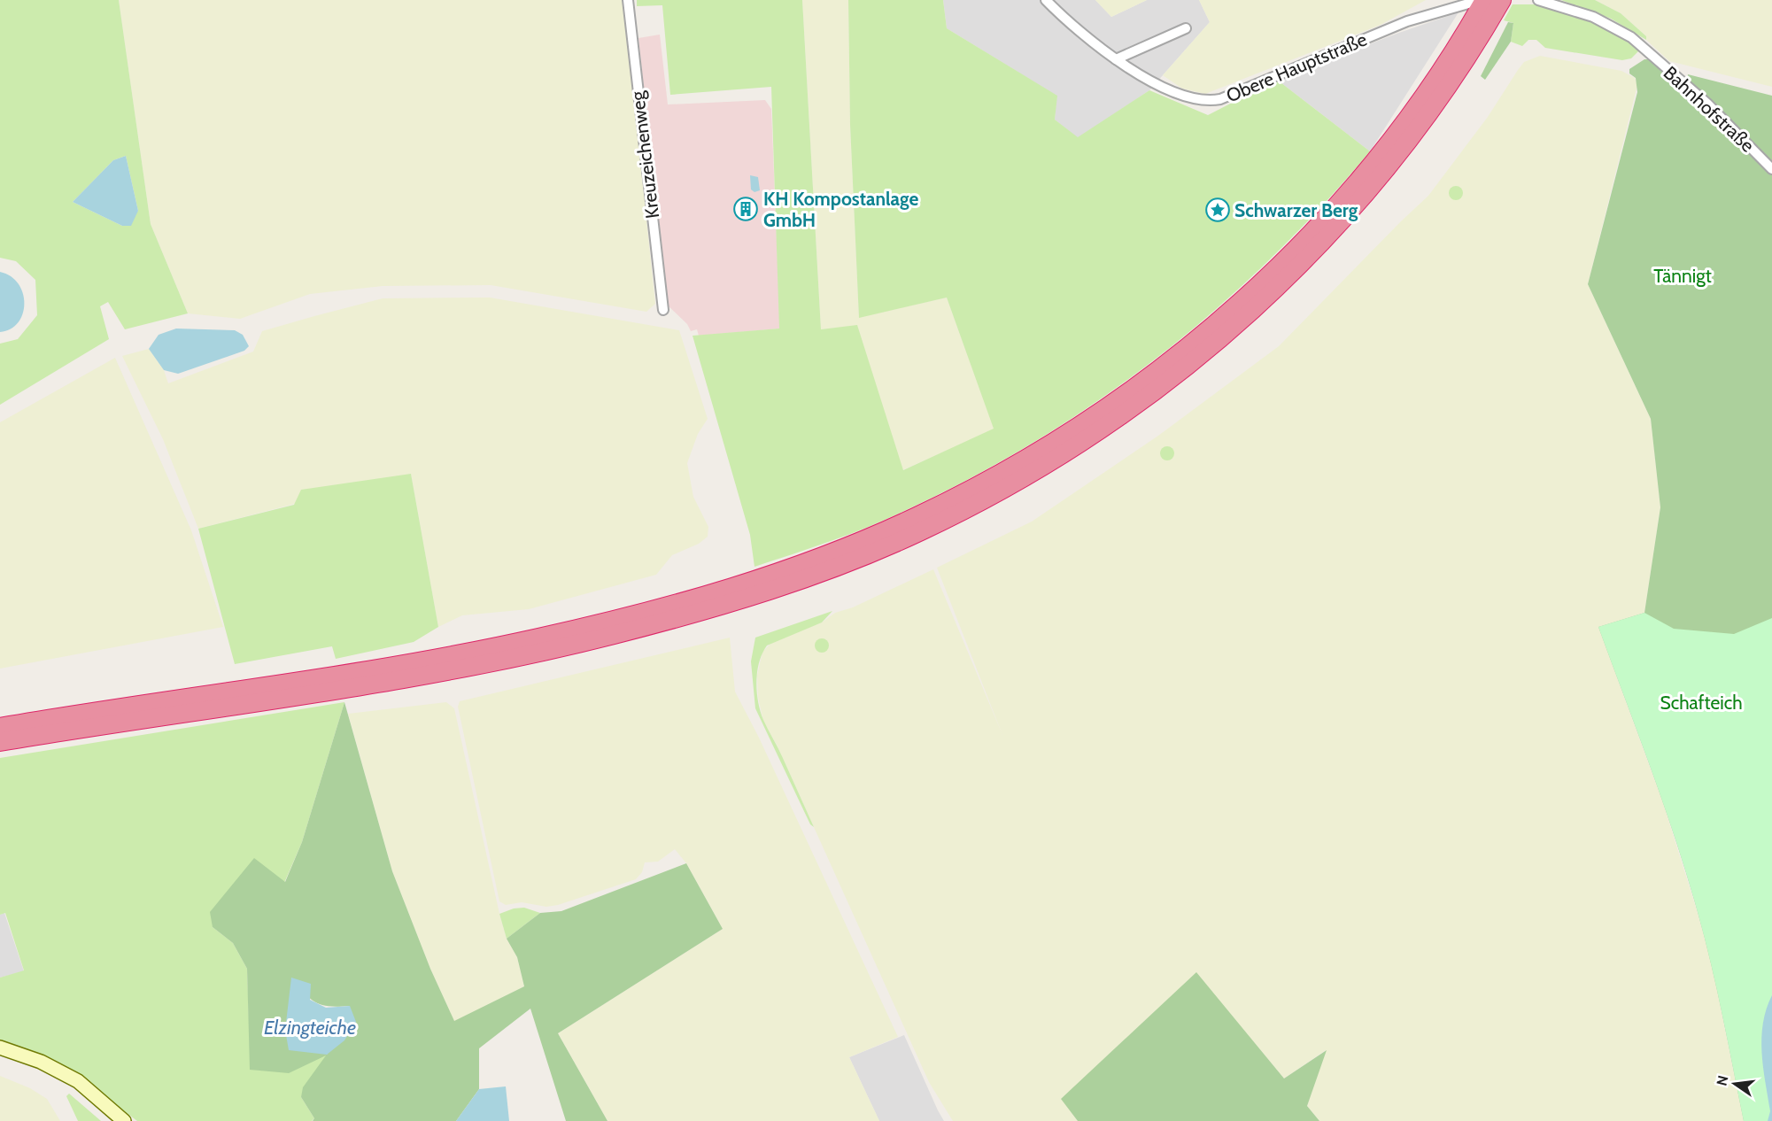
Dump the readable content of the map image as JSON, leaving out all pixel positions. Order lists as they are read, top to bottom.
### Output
{
  "streets": {
    "street": ["Obere Hauptstraße", "Bahnhofstraße", "Kreuzeichenweg"]
  },
  "water": ["Elzingteiche"],
  "parks": ["Tännigt", "Schafteich"],
  "places": {
    "building": ["KH Kompostanlage GmbH"],
    "place": ["Schwarzer Berg"]
  },
  "north": "left"
}
